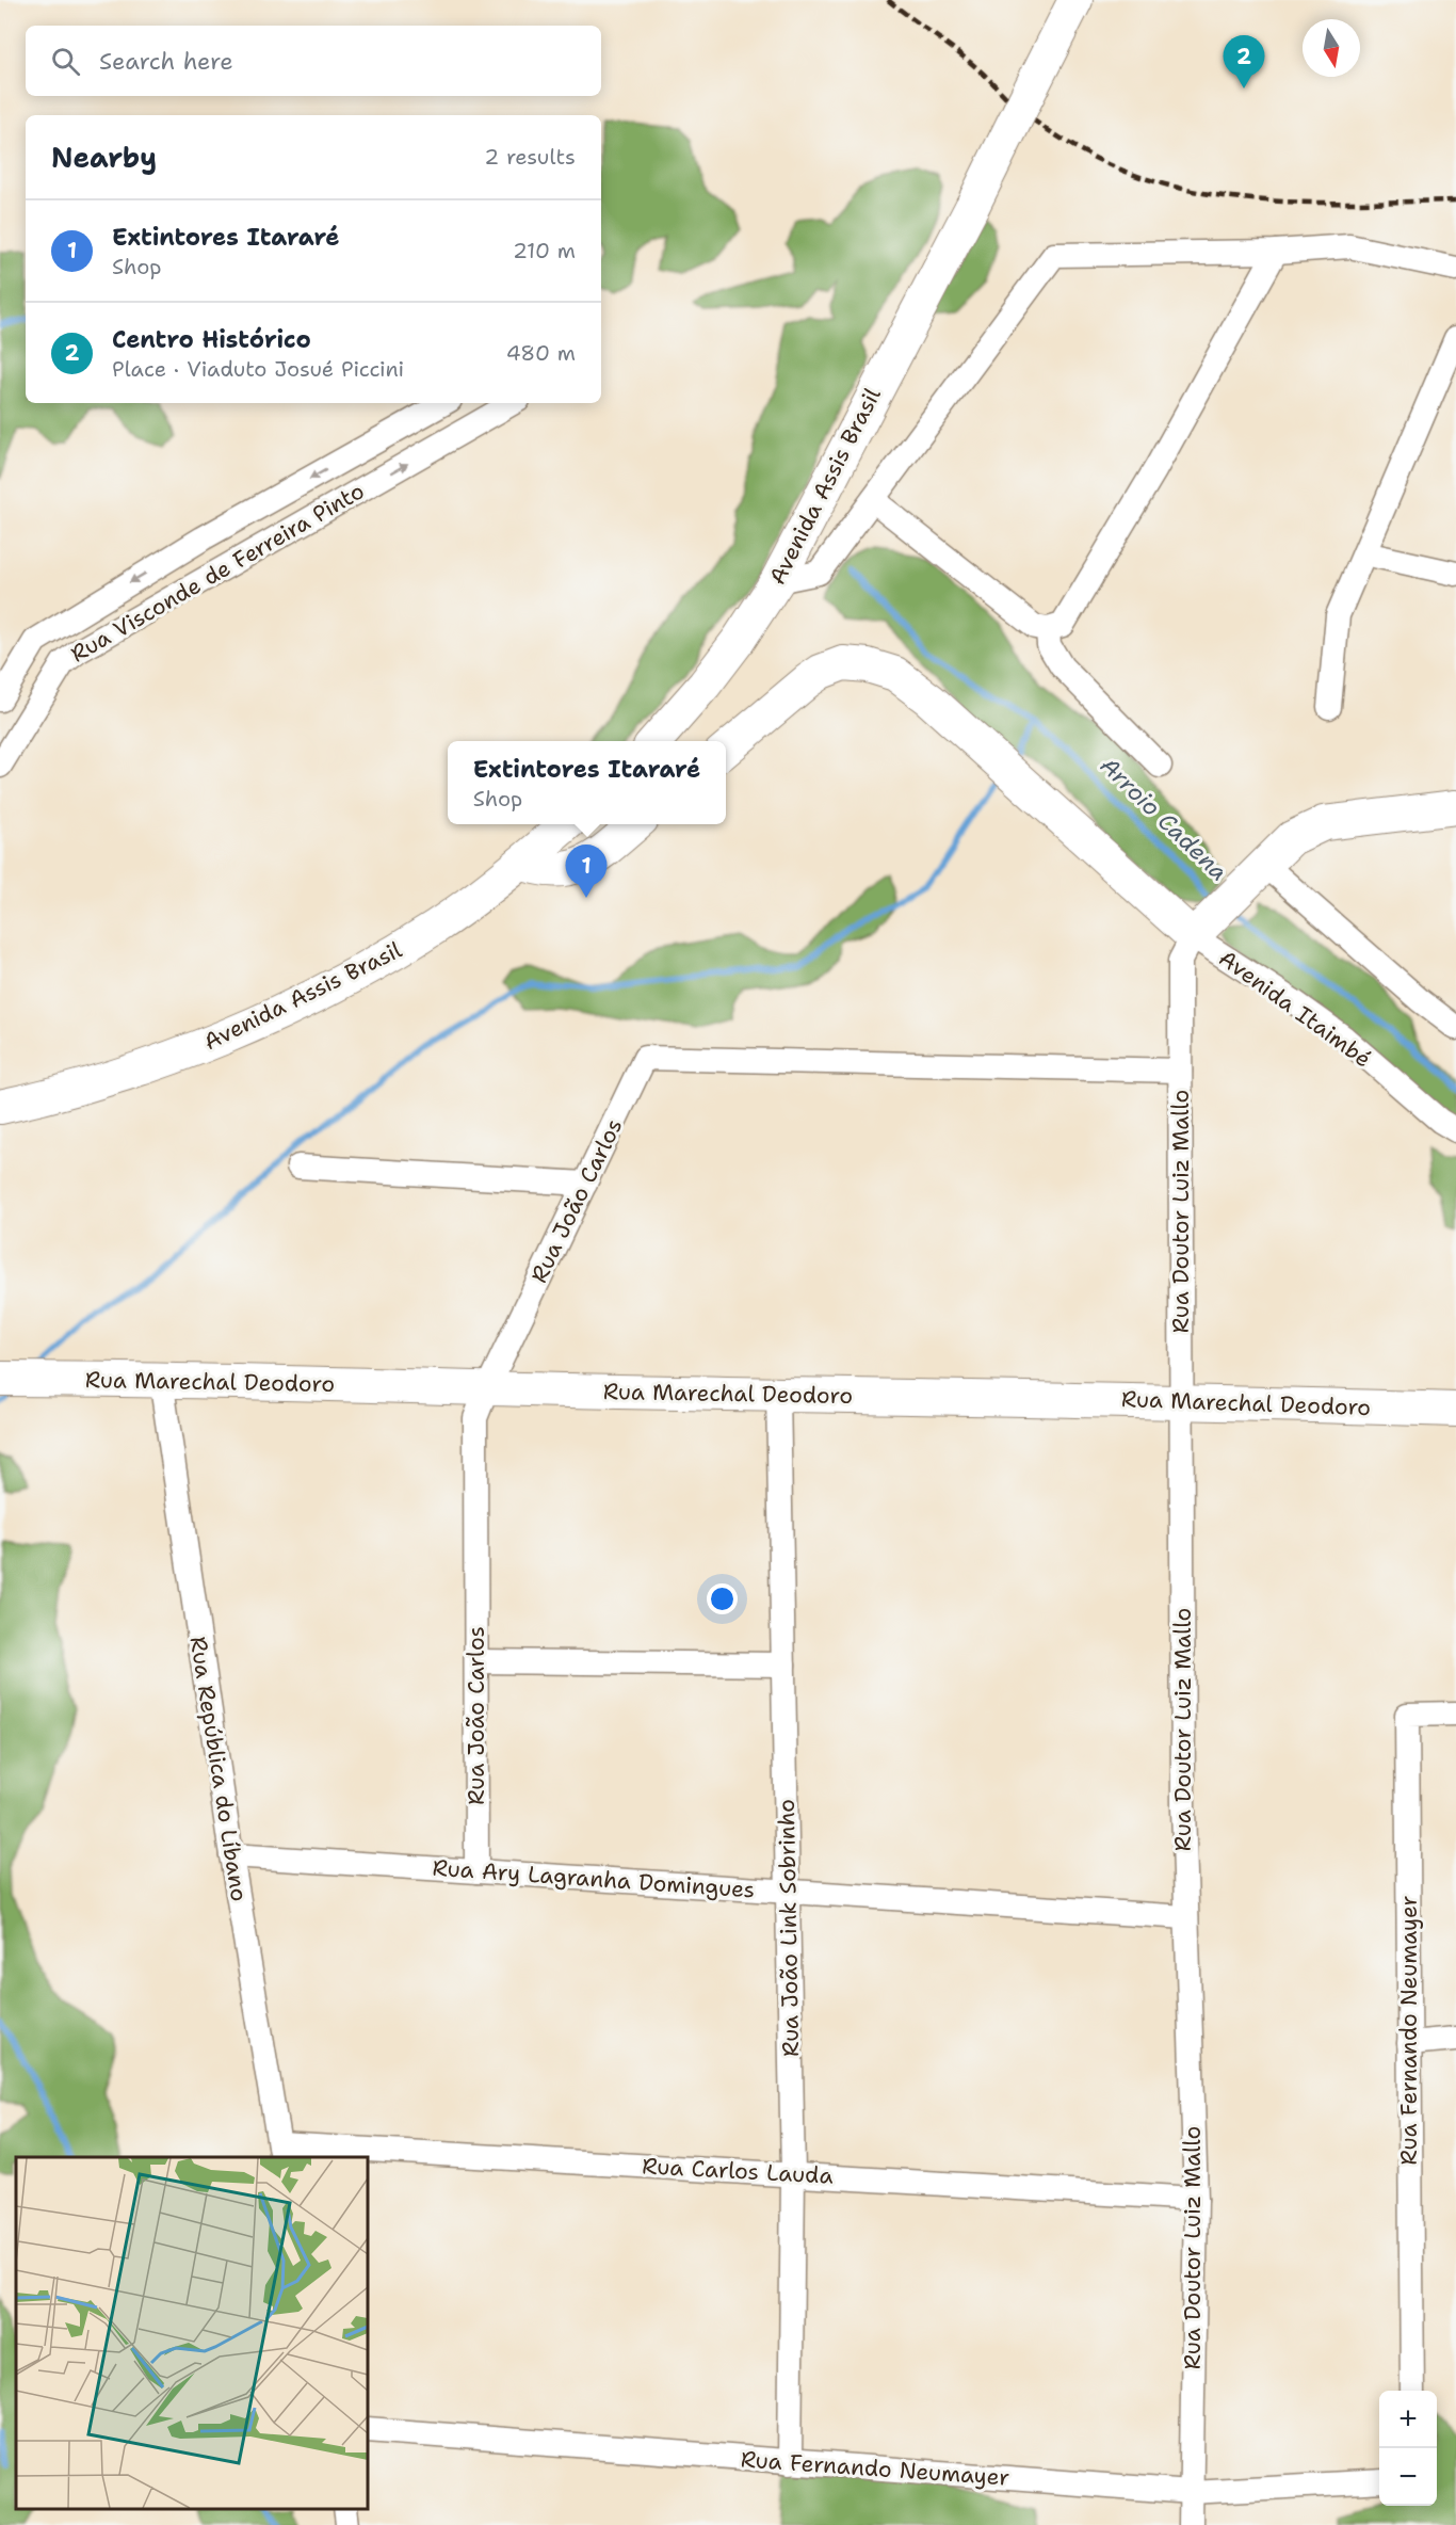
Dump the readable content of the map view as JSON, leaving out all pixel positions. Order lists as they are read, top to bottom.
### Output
{
  "streets": {
    "street": [
      "Avenida Assis Brasil",
      "Rua Visconde de Ferreira Pinto",
      "Avenida Itaimbé",
      "Rua João Carlos",
      "Rua Doutor Luiz Mallo",
      "Rua Marechal Deodoro",
      "Rua República do Líbano",
      "Rua Ary Lagranha Domingues",
      "Rua João Link Sobrinho",
      "Rua Fernando Neumayer",
      "Rua Carlos Lauda"
    ]
  },
  "crossings": [
    ["Avenida Itaimbé", "Rua Doutor Luiz Mallo"],
    ["Rua João Carlos", "Rua Doutor Luiz Mallo"],
    ["Rua João Carlos", "Rua Marechal Deodoro"],
    ["Rua João Carlos", "Rua Ary Lagranha Domingues"],
    ["Rua Doutor Luiz Mallo", "Rua Marechal Deodoro"],
    ["Rua Doutor Luiz Mallo", "Rua Ary Lagranha Domingues"],
    ["Rua Doutor Luiz Mallo", "Rua Fernando Neumayer"],
    ["Rua Doutor Luiz Mallo", "Rua Carlos Lauda"],
    ["Rua Marechal Deodoro", "Rua República do Líbano"],
    ["Rua Marechal Deodoro", "Rua João Link Sobrinho"],
    ["Rua República do Líbano", "Rua Ary Lagranha Domingues"],
    ["Rua República do Líbano", "Rua Carlos Lauda"],
    ["Rua Ary Lagranha Domingues", "Rua João Link Sobrinho"],
    ["Rua João Link Sobrinho", "Rua Fernando Neumayer"],
    ["Rua João Link Sobrinho", "Rua Carlos Lauda"]
  ],
  "water": ["Arroio Cadena"],
  "north": "bottom",
  "page": {
    "search": "Search here",
    "pins": ["2", "1"],
    "heading": ["Nearby", "2 results"],
    "list": [
      {
        "mark": "1",
        "name": "Extintores Itararé",
        "note": "Shop",
        "value": "210 m"
      },
      {
        "mark": "2",
        "name": "Centro Histórico",
        "note": "Place · Viaduto Josué Piccini",
        "value": "480 m"
      }
    ],
    "popup": ["Extintores Itararé", "Shop"],
    "map_buttons": ["+", "−"]
  }
}
